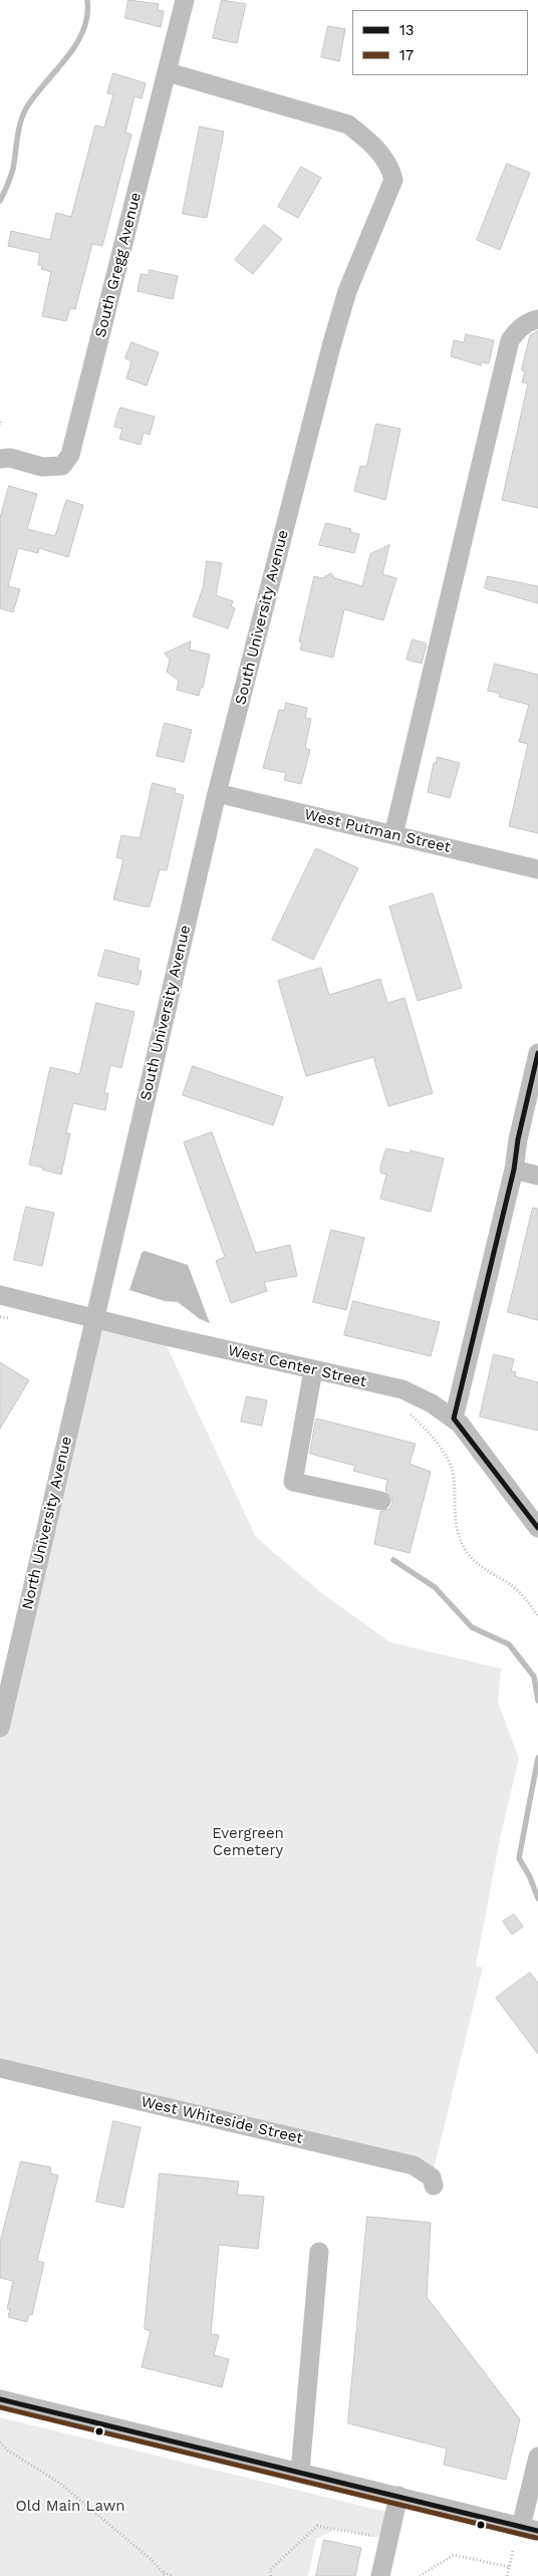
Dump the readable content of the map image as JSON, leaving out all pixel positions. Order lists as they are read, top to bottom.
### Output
{
  "streets": {
    "street": [
      "South Gregg Avenue",
      "South University Avenue",
      "West Putman Street",
      "West Center Street",
      "North University Avenue",
      "West Whiteside Street"
    ]
  },
  "crossings": [
    ["South Gregg Avenue", "South University Avenue"],
    ["South University Avenue", "West Putman Street"],
    ["South University Avenue", "West Center Street"],
    ["South University Avenue", "North University Avenue"],
    ["West Center Street", "North University Avenue"]
  ],
  "parks": ["Evergreen Cemetery", "Old Main Lawn"],
  "lines": ["transit line 13", "transit line 17"],
  "legend": ["13", "17"]
}
